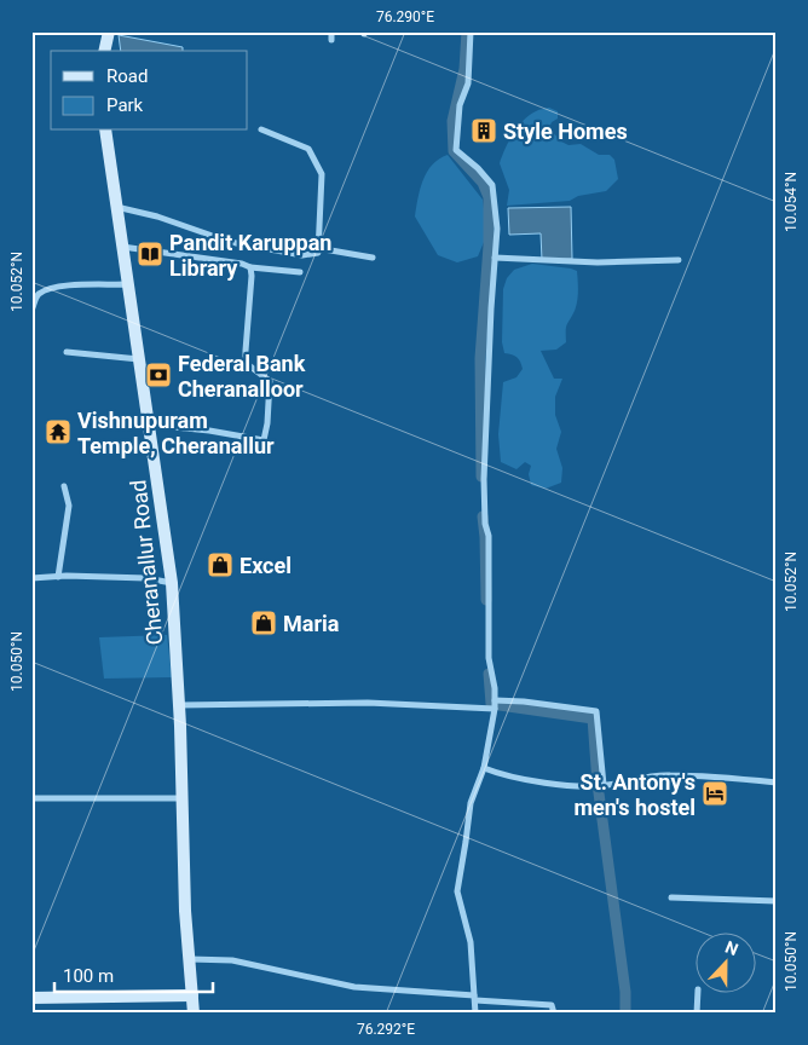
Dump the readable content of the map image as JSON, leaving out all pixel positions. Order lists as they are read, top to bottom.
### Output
{
  "streets": {
    "main road": ["Cheranallur Road"]
  },
  "places": {
    "building": ["Style Homes"],
    "library": ["Pandit Karuppan Library"],
    "bank": ["Federal Bank Cheranalloor"],
    "temple": ["Vishnupuram Temple, Cheranallur"],
    "shop": ["Excel", "Maria"],
    "hotel": ["St. Antony's men's hostel"]
  },
  "legend": ["Road", "Park"],
  "scale_bar": "100 m",
  "north": "top",
  "coordinates": [
    "76.290°E",
    "10.054°N",
    "10.052°N",
    "10.050°N",
    "76.292°E"
  ]
}
